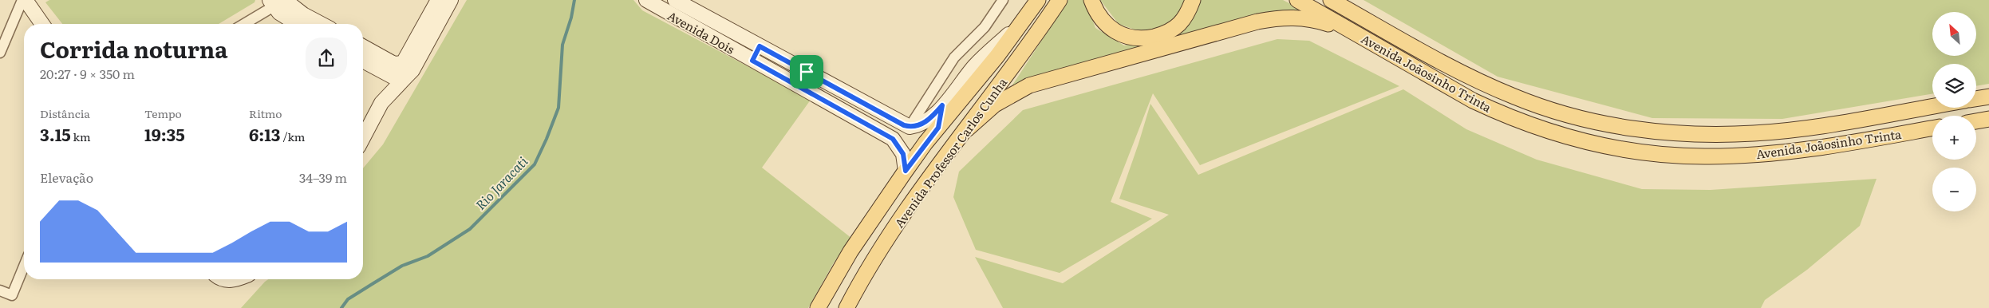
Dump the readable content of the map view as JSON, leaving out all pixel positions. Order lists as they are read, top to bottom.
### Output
{
  "streets": {
    "main road": ["Avenida Dois", "Avenida Joãosinho Trinta", "Avenida Professor Carlos Cunha"]
  },
  "crossings": [
    ["Avenida Dois", "Avenida Professor Carlos Cunha"]
  ],
  "water": ["Rio Jaracati"],
  "north": "top left",
  "page": {
    "map_buttons": ["+", "−"],
    "heading": ["Corrida noturna", "20:27 · 9 × 350 m"],
    "stats": [
      ["Distância", "3.15 km"],
      ["Tempo", "19:35"],
      ["Ritmo", "6:13 /km"]
    ],
    "chart": ["Elevação", "34–39 m"]
  }
}
